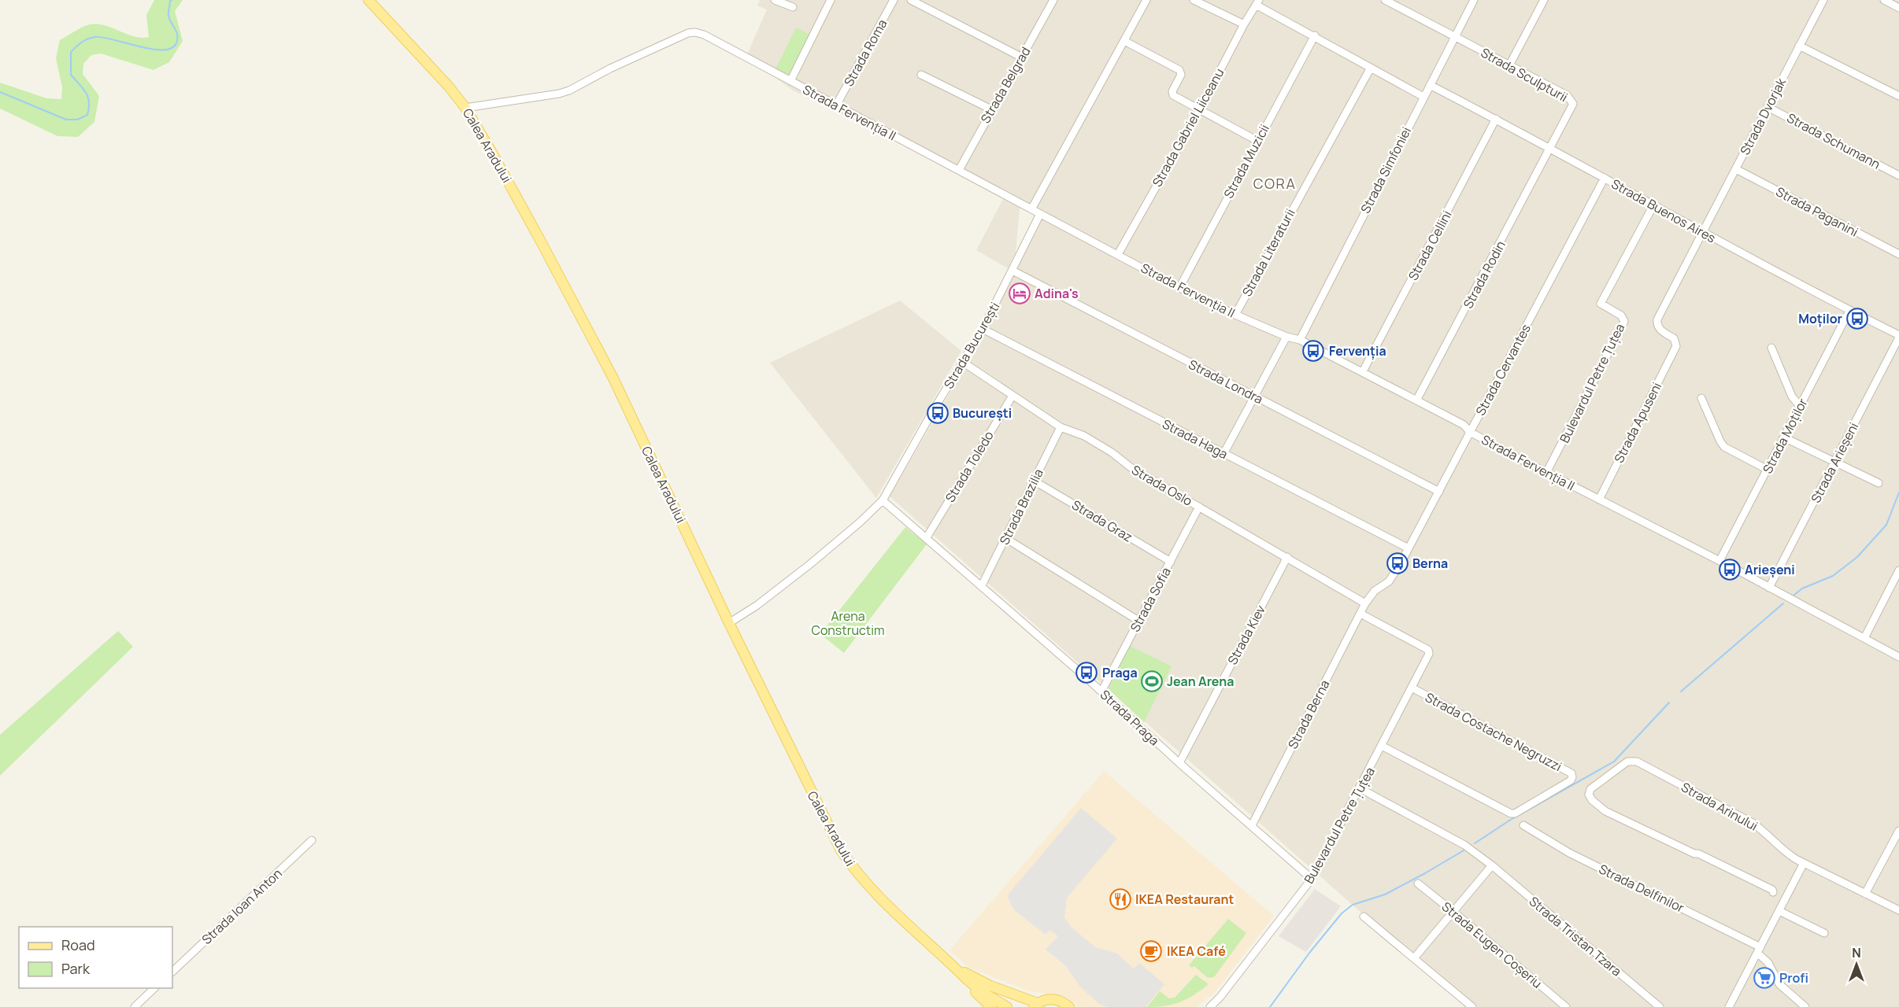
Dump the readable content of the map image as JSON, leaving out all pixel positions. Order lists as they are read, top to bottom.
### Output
{
  "streets": {
    "main road": ["Calea Aradului"],
    "street": [
      "Strada Roma",
      "Strada Sculpturii",
      "Strada Belgrad",
      "Strada Fervenția II",
      "Strada Dvorjak",
      "Strada Gabriel Liiceanu",
      "Strada Schumann",
      "Strada Muzicii",
      "Strada Simfoniei",
      "Strada Buenos Aires",
      "Strada Paganini",
      "Strada Cellini",
      "Strada Literaturii",
      "Strada Rodin",
      "Strada București",
      "Strada Cervantes",
      "Strada Londra",
      "Bulevardul Petre Țuțea",
      "Strada Apuseni",
      "Strada Moților",
      "Strada Haga",
      "Strada Arieșeni",
      "Strada Toledo",
      "Strada Oslo",
      "Strada Brazilia",
      "Strada Graz",
      "Strada Sofia",
      "Strada Kiev",
      "Strada Berna",
      "Strada Praga",
      "Strada Costache Negruzzi",
      "Strada Arinului",
      "Strada Delfinilor",
      "Strada Ioan Anton",
      "Strada Tristan Tzara",
      "Strada Eugen Coșeriu"
    ]
  },
  "crossings": [
    ["Strada Roma", "Strada Fervenția II"],
    ["Strada Sculpturii", "Strada Simfoniei"],
    ["Strada Sculpturii", "Strada Buenos Aires"],
    ["Strada Sculpturii", "Strada Rodin"],
    ["Strada Belgrad", "Strada Fervenția II"],
    ["Strada Fervenția II", "Strada Gabriel Liiceanu"],
    ["Strada Fervenția II", "Calea Aradului"],
    ["Strada Fervenția II", "Strada Muzicii"],
    ["Strada Fervenția II", "Strada Simfoniei"],
    ["Strada Fervenția II", "Strada Cellini"],
    ["Strada Fervenția II", "Strada Literaturii"],
    ["Strada Fervenția II", "Strada Rodin"],
    ["Strada Fervenția II", "Strada București"],
    ["Strada Fervenția II", "Strada Cervantes"],
    ["Strada Fervenția II", "Bulevardul Petre Țuțea"],
    ["Strada Fervenția II", "Strada Apuseni"],
    ["Strada Fervenția II", "Strada Moților"],
    ["Strada Fervenția II", "Strada Arieșeni"],
    ["Strada Dvorjak", "Strada Schumann"],
    ["Strada Dvorjak", "Strada Buenos Aires"],
    ["Strada Dvorjak", "Strada Paganini"],
    ["Strada Dvorjak", "Strada Apuseni"],
    ["Calea Aradului", "Strada București"],
    ["Strada Simfoniei", "Strada Buenos Aires"],
    ["Strada Buenos Aires", "Strada Cellini"],
    ["Strada Buenos Aires", "Strada Rodin"],
    ["Strada Buenos Aires", "Strada Cervantes"],
    ["Strada Buenos Aires", "Bulevardul Petre Țuțea"],
    ["Strada Buenos Aires", "Strada Moților"],
    ["Strada Buenos Aires", "Strada Arieșeni"],
    ["Strada București", "Strada Londra"],
    ["Strada București", "Strada Haga"],
    ["Strada București", "Strada Oslo"],
    ["Strada București", "Strada Praga"],
    ["Strada Cervantes", "Strada Londra"],
    ["Strada Cervantes", "Strada Haga"],
    ["Strada Cervantes", "Strada Oslo"],
    ["Strada Cervantes", "Strada Berna"],
    ["Bulevardul Petre Țuțea", "Strada Berna"],
    ["Bulevardul Petre Țuțea", "Strada Praga"],
    ["Bulevardul Petre Țuțea", "Strada Costache Negruzzi"],
    ["Bulevardul Petre Țuțea", "Strada Tristan Tzara"],
    ["Strada Toledo", "Strada Oslo"],
    ["Strada Toledo", "Strada Praga"],
    ["Strada Oslo", "Strada Brazilia"],
    ["Strada Oslo", "Strada Sofia"],
    ["Strada Oslo", "Strada Kiev"],
    ["Strada Oslo", "Strada Berna"],
    ["Strada Brazilia", "Strada Graz"],
    ["Strada Brazilia", "Strada Praga"],
    ["Strada Graz", "Strada Sofia"],
    ["Strada Sofia", "Strada Praga"],
    ["Strada Kiev", "Strada Praga"],
    ["Strada Berna", "Strada Praga"]
  ],
  "districts": ["CORA"],
  "parks": ["Arena Constructim"],
  "places": {
    "hotel": ["Adina's"],
    "bus stop": [
      "Moților",
      "Fervenția",
      "București",
      "Berna",
      "Arieșeni",
      "Praga"
    ],
    "sports": ["Jean Arena"],
    "restaurant": ["IKEA Restaurant"],
    "cafe": ["IKEA Café"],
    "supermarket": ["Profi"]
  },
  "legend": ["Road", "Park"],
  "north": "top"
}
